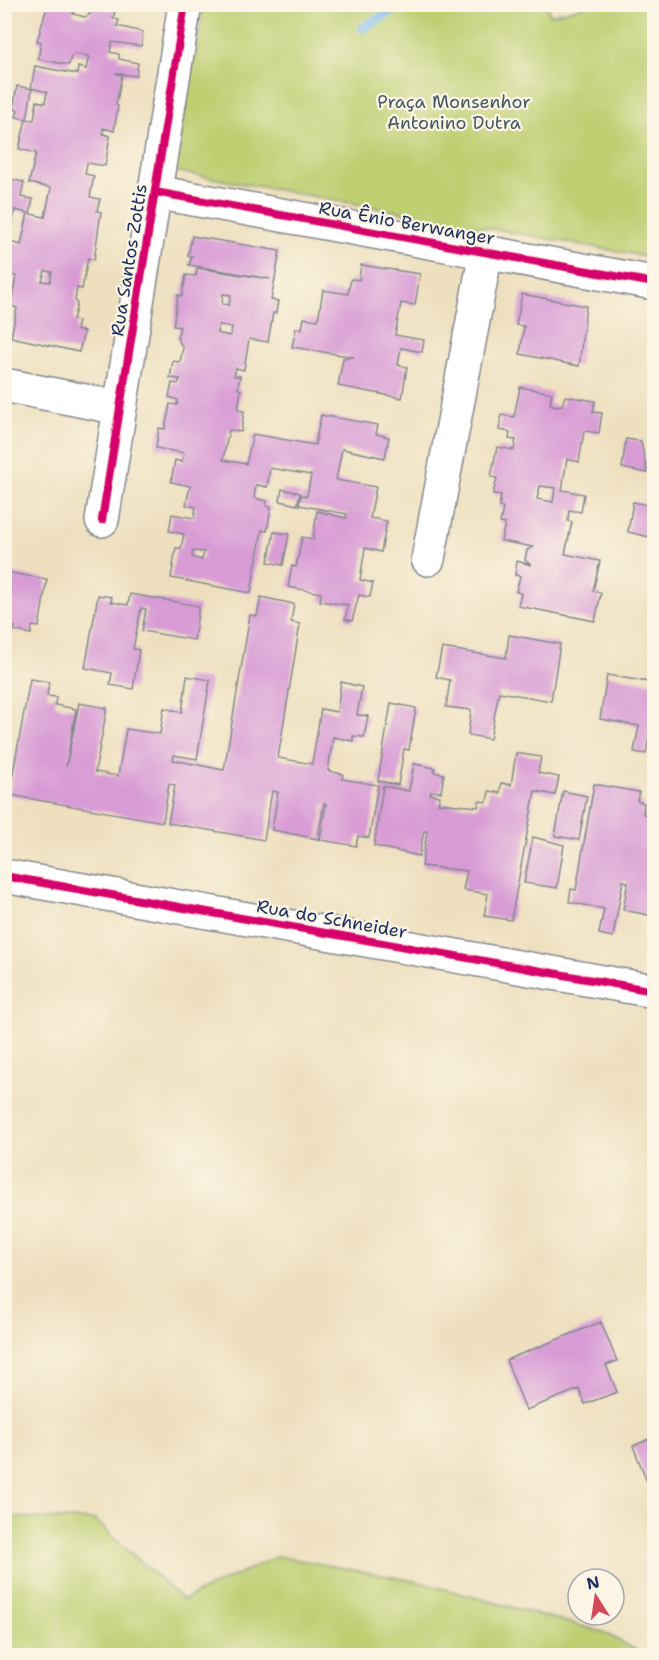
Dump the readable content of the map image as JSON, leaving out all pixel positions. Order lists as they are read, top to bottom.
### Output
{
  "streets": {
    "street": ["Rua Ênio Berwanger", "Rua Santos Zottis", "Rua do Schneider"]
  },
  "crossings": [
    ["Rua Ênio Berwanger", "Rua Santos Zottis"]
  ],
  "parks": ["Praça Monsenhor Antonino Dutra"],
  "north": "top"
}
